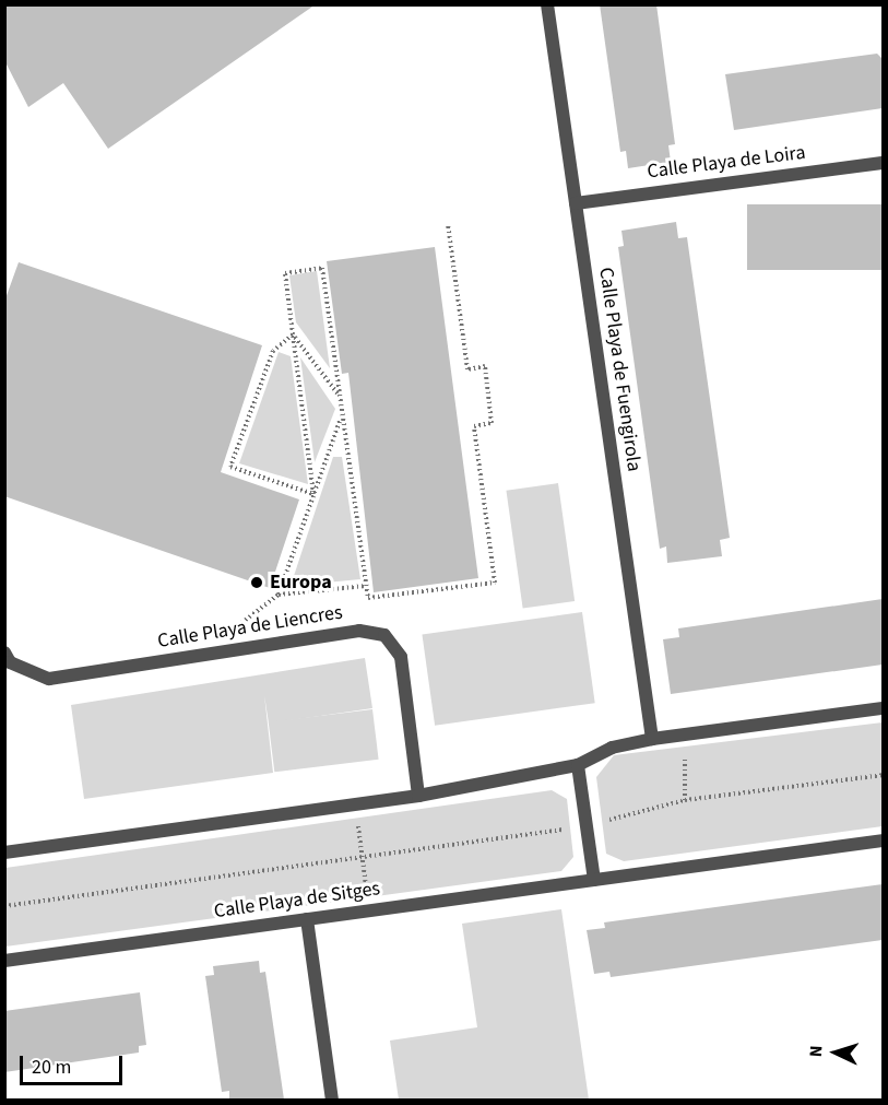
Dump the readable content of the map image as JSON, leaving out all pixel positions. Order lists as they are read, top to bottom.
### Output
{
  "streets": {
    "street": [
      "Calle Playa de Loira",
      "Calle Playa de Fuengirola",
      "Calle Playa de Liencres",
      "Calle Playa de Sitges"
    ]
  },
  "crossings": [
    ["Calle Playa de Loira", "Calle Playa de Fuengirola"]
  ],
  "places": ["Europa"],
  "scale_bar": "20 m",
  "north": "left"
}
